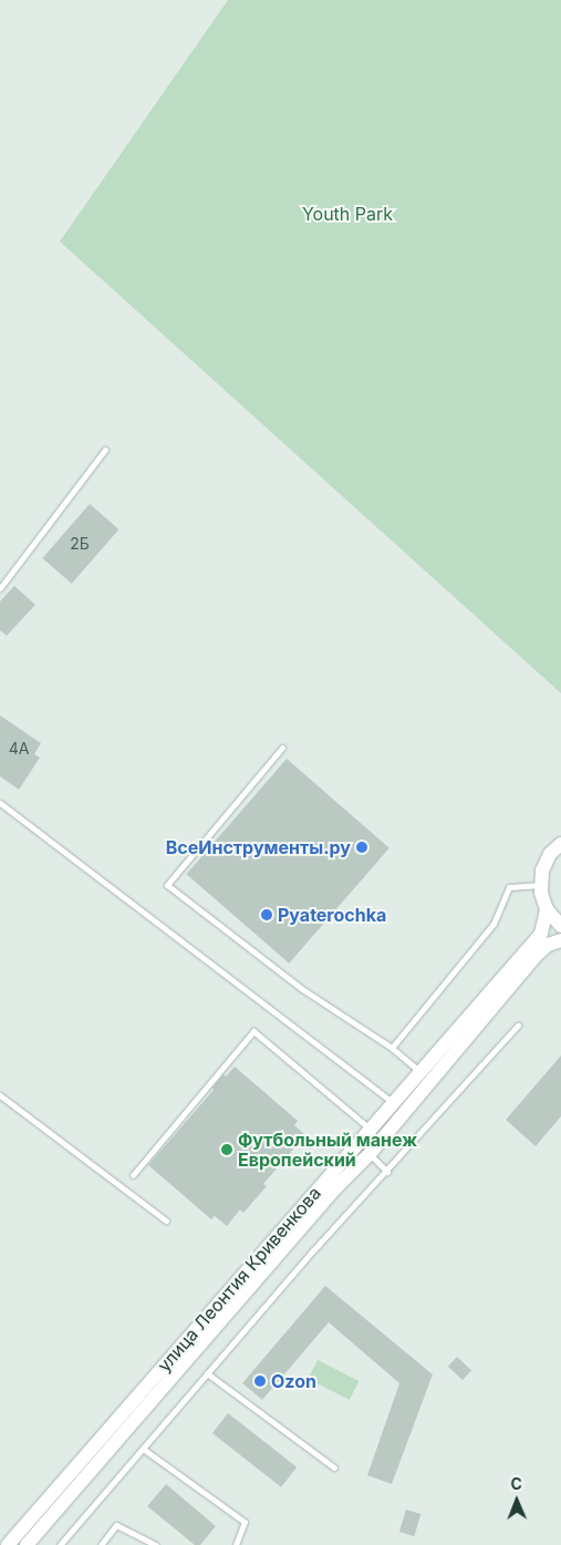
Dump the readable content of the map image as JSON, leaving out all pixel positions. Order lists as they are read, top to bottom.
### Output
{
  "streets": {
    "street": ["улица Леонтия Кривенкова"]
  },
  "parks": ["Youth Park"],
  "places": [
    "ВсеИнструменты.ру",
    "Pyaterochka",
    "Футбольный манеж Европейский",
    "Ozon"
  ],
  "house_numbers": ["2Б", "4А"],
  "north": "top"
}
